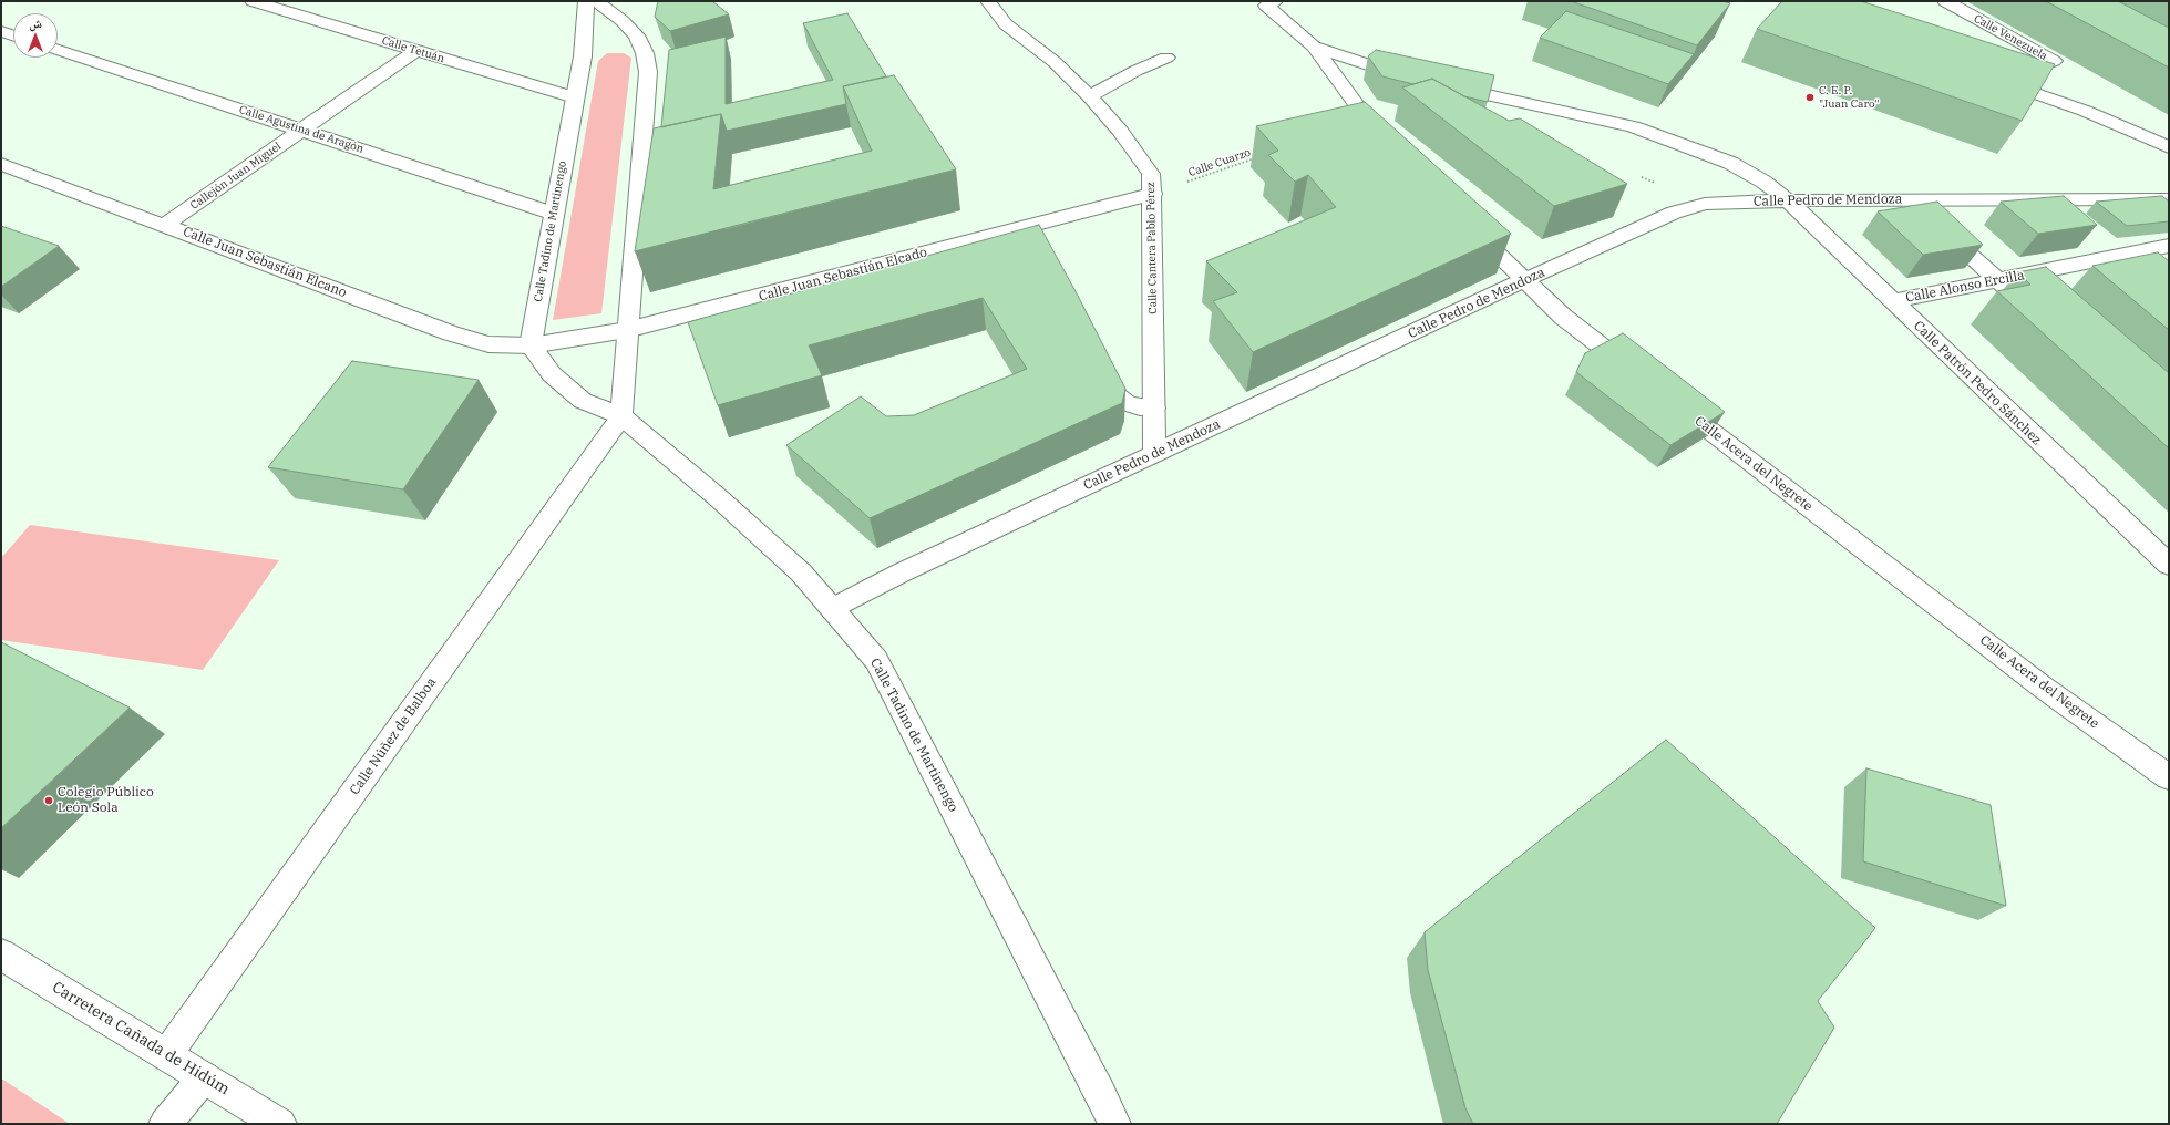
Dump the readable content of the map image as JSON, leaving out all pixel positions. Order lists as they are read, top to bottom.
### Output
{
  "streets": {
    "street": [
      "Calle Venezuela",
      "Calle Tetuán",
      "Calle Agustina de Aragón",
      "Callejón Juan Miguel",
      "Calle Pedro de Mendoza",
      "Calle Tadino de Martinengo",
      "Calle Cantera Pablo Pérez",
      "Calle Juan Sebastián Elcano",
      "Calle Juan Sebastián Elcado",
      "Calle Alonso Ercilla",
      "Calle Patrón Pedro Sánchez",
      "Calle Acera del Negrete",
      "Calle Núñez de Balboa",
      "Carretera Cañada de Hidúm"
    ],
    "path": ["Calle Cuarzo"]
  },
  "crossings": [
    ["Calle Tetuán", "Callejón Juan Miguel"],
    ["Calle Tetuán", "Calle Tadino de Martinengo"],
    ["Calle Agustina de Aragón", "Callejón Juan Miguel"],
    ["Calle Agustina de Aragón", "Calle Tadino de Martinengo"],
    ["Calle Cuarzo", "Calle Cantera Pablo Pérez"],
    ["Calle Cuarzo", "Calle Juan Sebastián Elcado"],
    ["Callejón Juan Miguel", "Calle Juan Sebastián Elcano"],
    ["Calle Pedro de Mendoza", "Calle Tadino de Martinengo"],
    ["Calle Pedro de Mendoza", "Calle Cantera Pablo Pérez"],
    ["Calle Pedro de Mendoza", "Calle Patrón Pedro Sánchez"],
    ["Calle Tadino de Martinengo", "Calle Juan Sebastián Elcano"],
    ["Calle Tadino de Martinengo", "Calle Juan Sebastián Elcado"],
    ["Calle Tadino de Martinengo", "Calle Núñez de Balboa"],
    ["Calle Cantera Pablo Pérez", "Calle Juan Sebastián Elcado"],
    ["Calle Juan Sebastián Elcano", "Calle Juan Sebastián Elcado"],
    ["Calle Alonso Ercilla", "Calle Patrón Pedro Sánchez"],
    ["Calle Núñez de Balboa", "Carretera Cañada de Hidúm"]
  ],
  "places": ["C. E. P. \"Juan Caro\"", "Colegio Público León Sola"],
  "north": "top"
}
